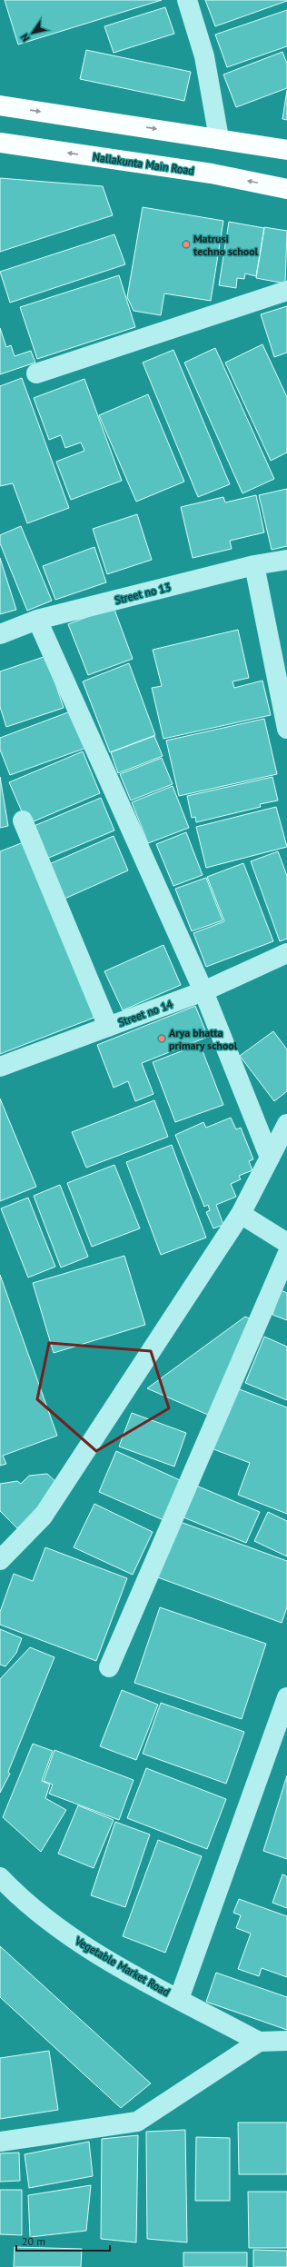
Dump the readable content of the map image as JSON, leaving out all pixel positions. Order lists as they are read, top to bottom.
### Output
{
  "streets": {
    "main road": ["Nallakunta Main Road"],
    "street": ["Street no 13", "Street no 14", "Vegetable Market Road"]
  },
  "places": ["Matrusi techno school", "Arya bhatta primary school"],
  "scale_bar": "20 m",
  "north": "bottom left"
}
